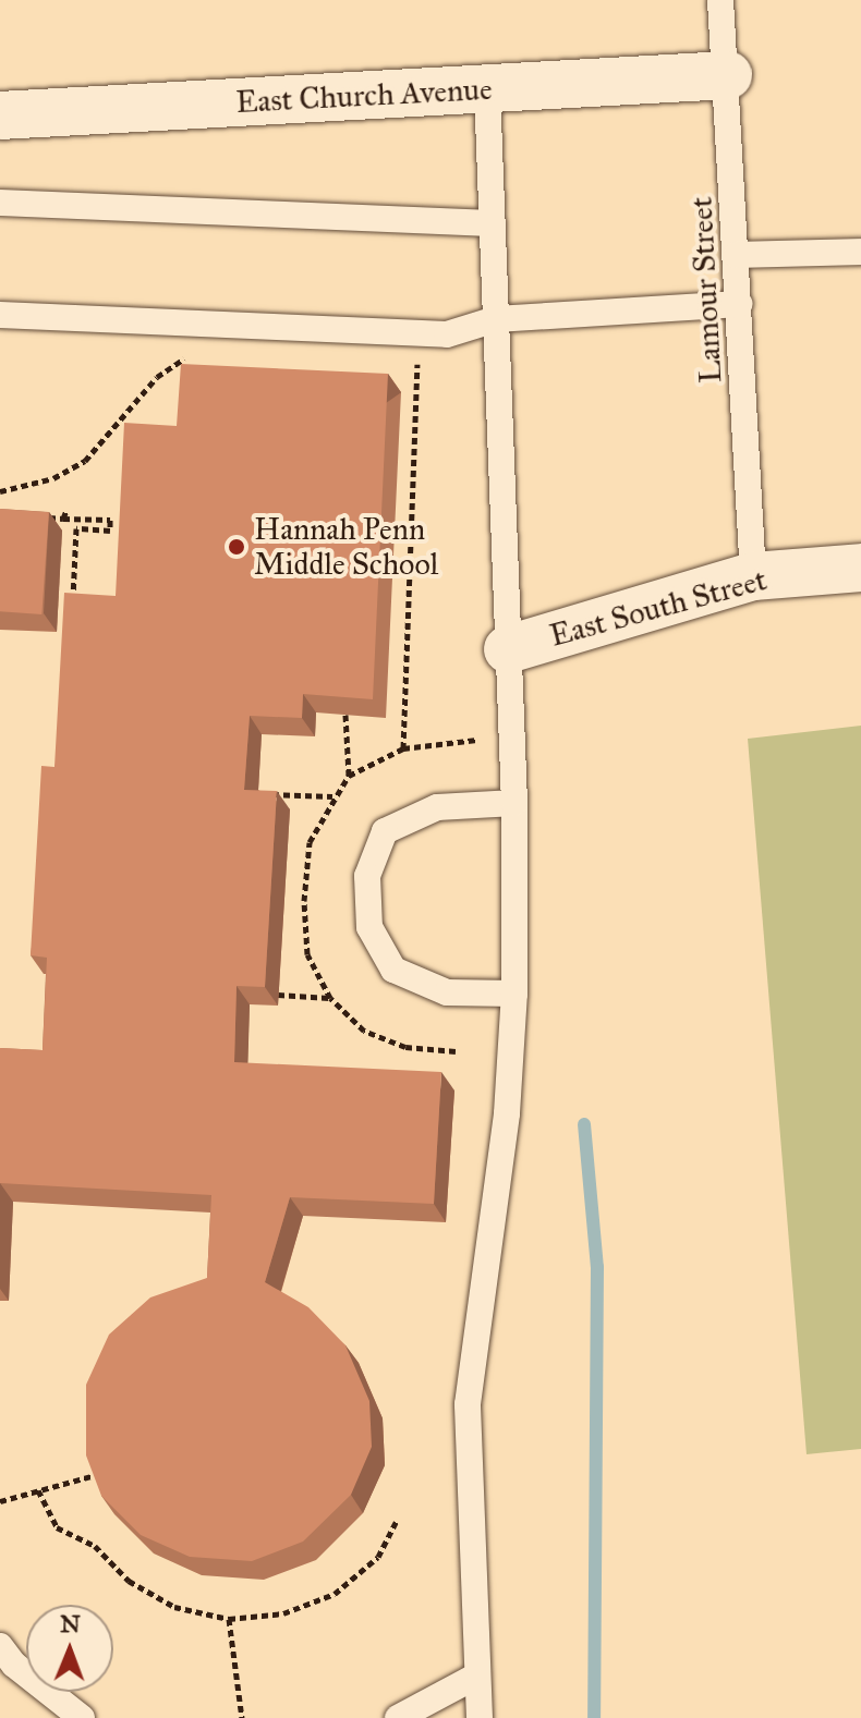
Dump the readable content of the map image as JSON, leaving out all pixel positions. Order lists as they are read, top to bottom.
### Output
{
  "streets": {
    "street": ["East Church Avenue", "East South Street"],
    "lane": ["Lamour Street"]
  },
  "crossings": [
    ["East Church Avenue", "Lamour Street"],
    ["Lamour Street", "East South Street"]
  ],
  "places": ["Hannah Penn Middle School"],
  "north": "top"
}
